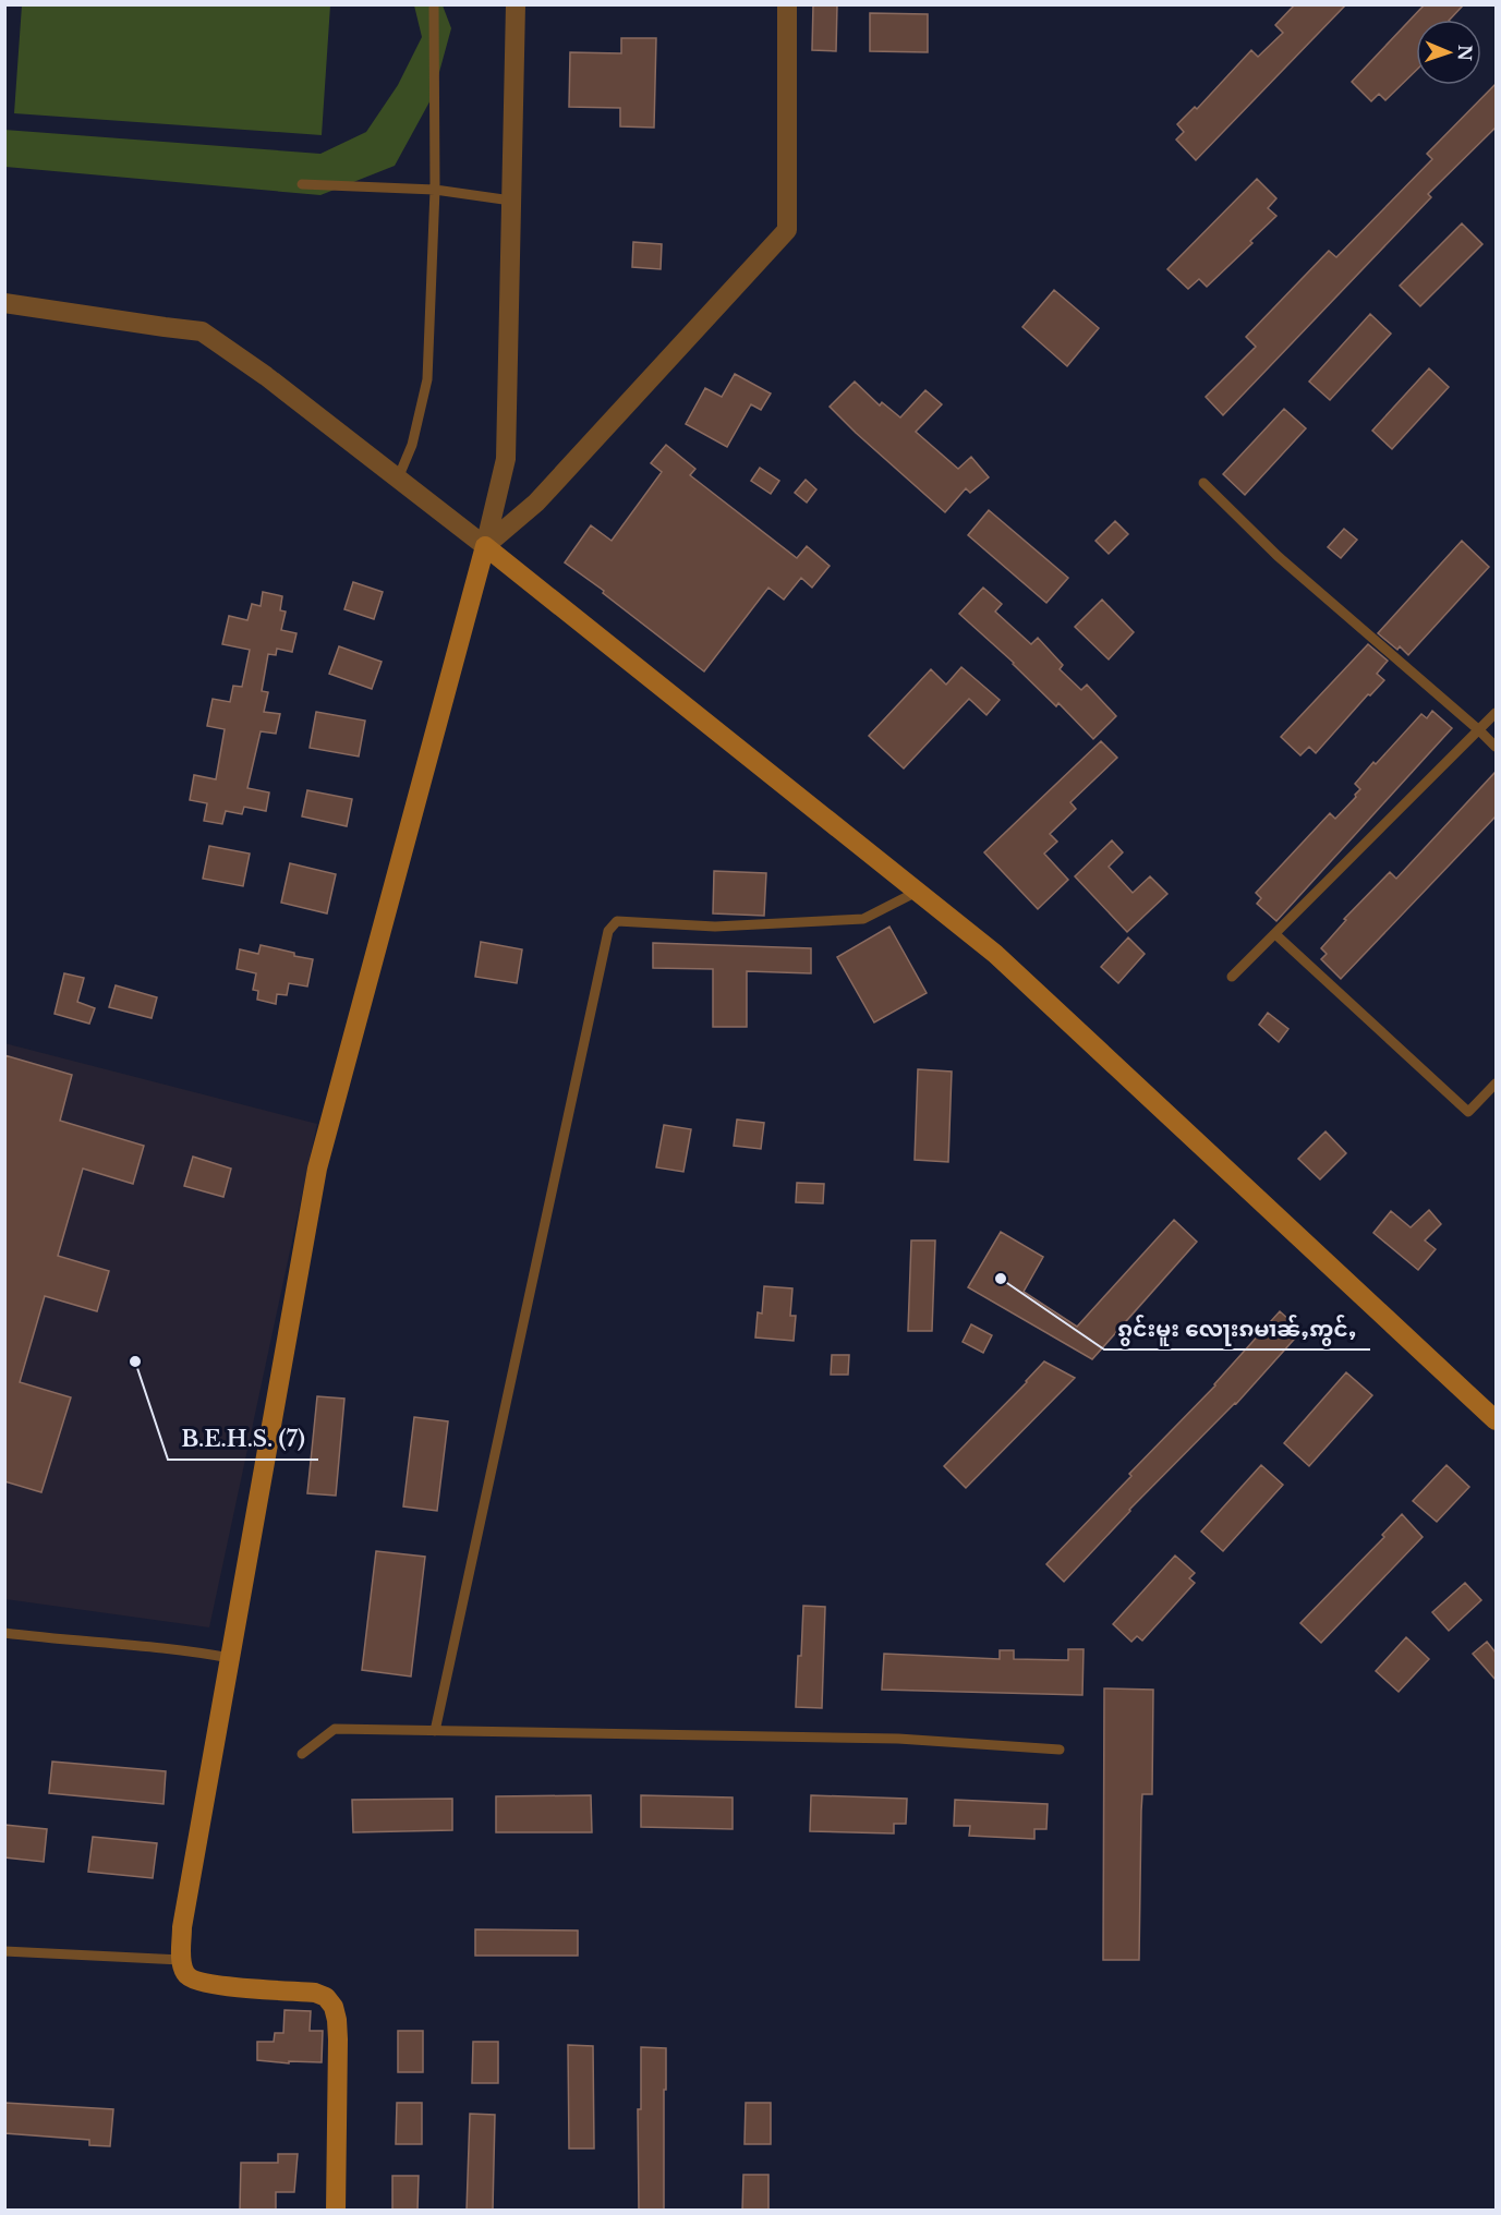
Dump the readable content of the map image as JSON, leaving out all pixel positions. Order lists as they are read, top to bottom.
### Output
{
  "places": ["ၵွင်းမူး လေႃးၵမၢၼ်ႇဢွင်ႇ", "B.E.H.S. (7)"],
  "north": "right"
}
